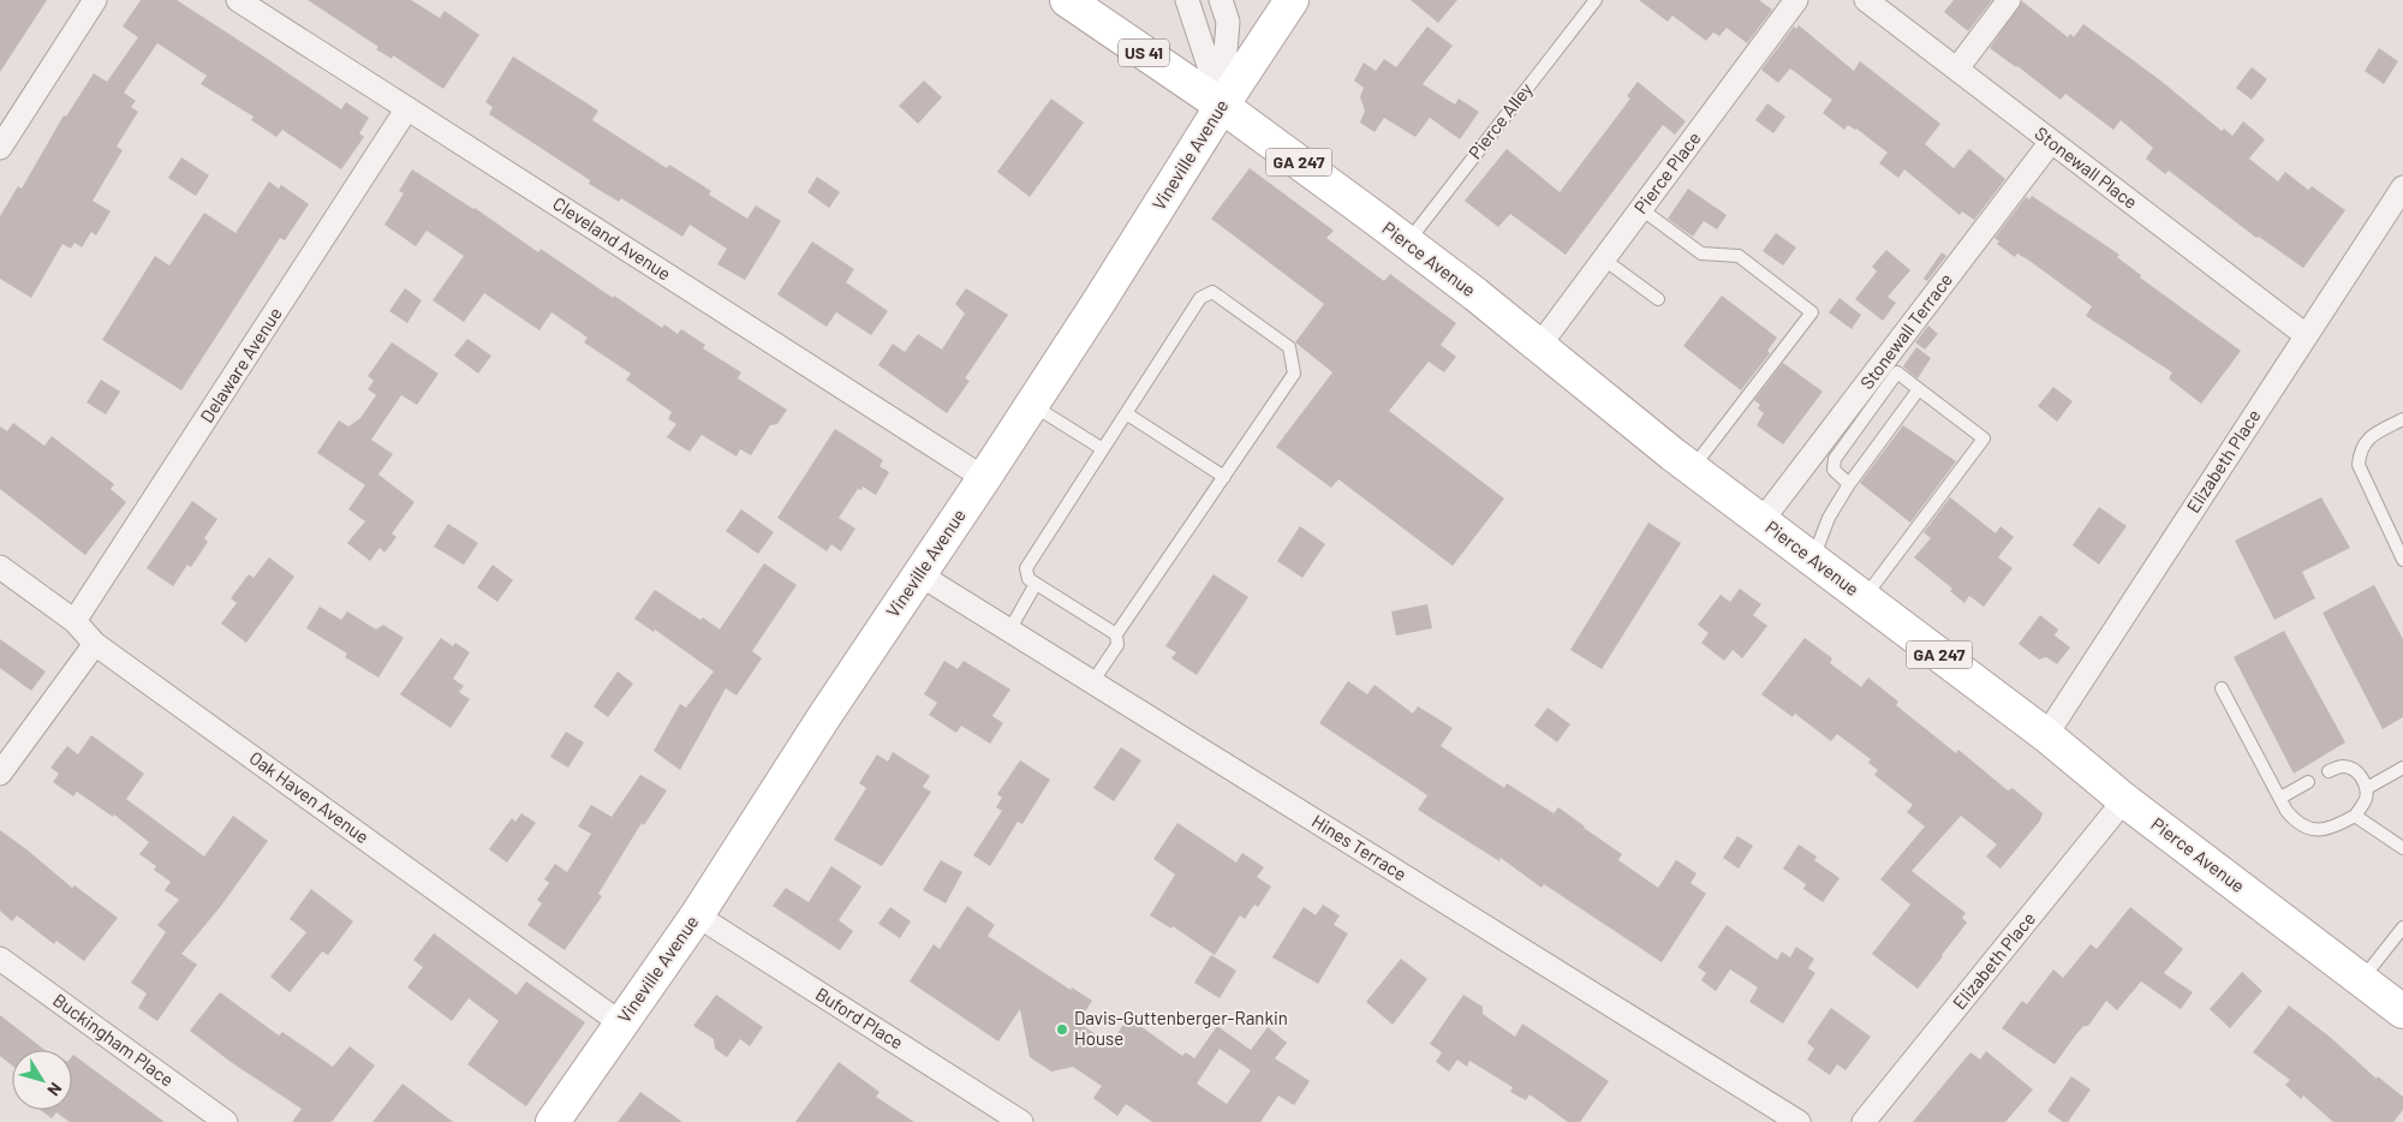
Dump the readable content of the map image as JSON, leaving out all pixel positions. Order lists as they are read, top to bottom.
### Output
{
  "streets": {
    "main road": [
      "US 41",
      "Vineville Avenue",
      "GA 247",
      "Pierce Avenue"
    ],
    "street": [
      "Stonewall Place",
      "Pierce Place",
      "Cleveland Avenue",
      "Stonewall Terrace",
      "Delaware Avenue",
      "Elizabeth Place",
      "Oak Haven Avenue",
      "Hines Terrace",
      "Buford Place",
      "Buckingham Place"
    ],
    "lane": ["Pierce Alley"]
  },
  "crossings": [
    ["US 41", "Vineville Avenue"],
    ["US 41", "Pierce Avenue"],
    ["Pierce Alley", "Pierce Avenue"],
    ["Vineville Avenue", "Cleveland Avenue"],
    ["Vineville Avenue", "Pierce Avenue"],
    ["Vineville Avenue", "Oak Haven Avenue"],
    ["Vineville Avenue", "Hines Terrace"],
    ["Vineville Avenue", "Buford Place"],
    ["Stonewall Place", "Stonewall Terrace"],
    ["Stonewall Place", "Elizabeth Place"],
    ["Pierce Place", "Pierce Avenue"],
    ["Cleveland Avenue", "Delaware Avenue"],
    ["Pierce Avenue", "Stonewall Terrace"],
    ["Pierce Avenue", "Elizabeth Place"],
    ["Delaware Avenue", "Oak Haven Avenue"]
  ],
  "places": ["Davis-Guttenberger-Rankin House"],
  "north": "bottom right"
}
